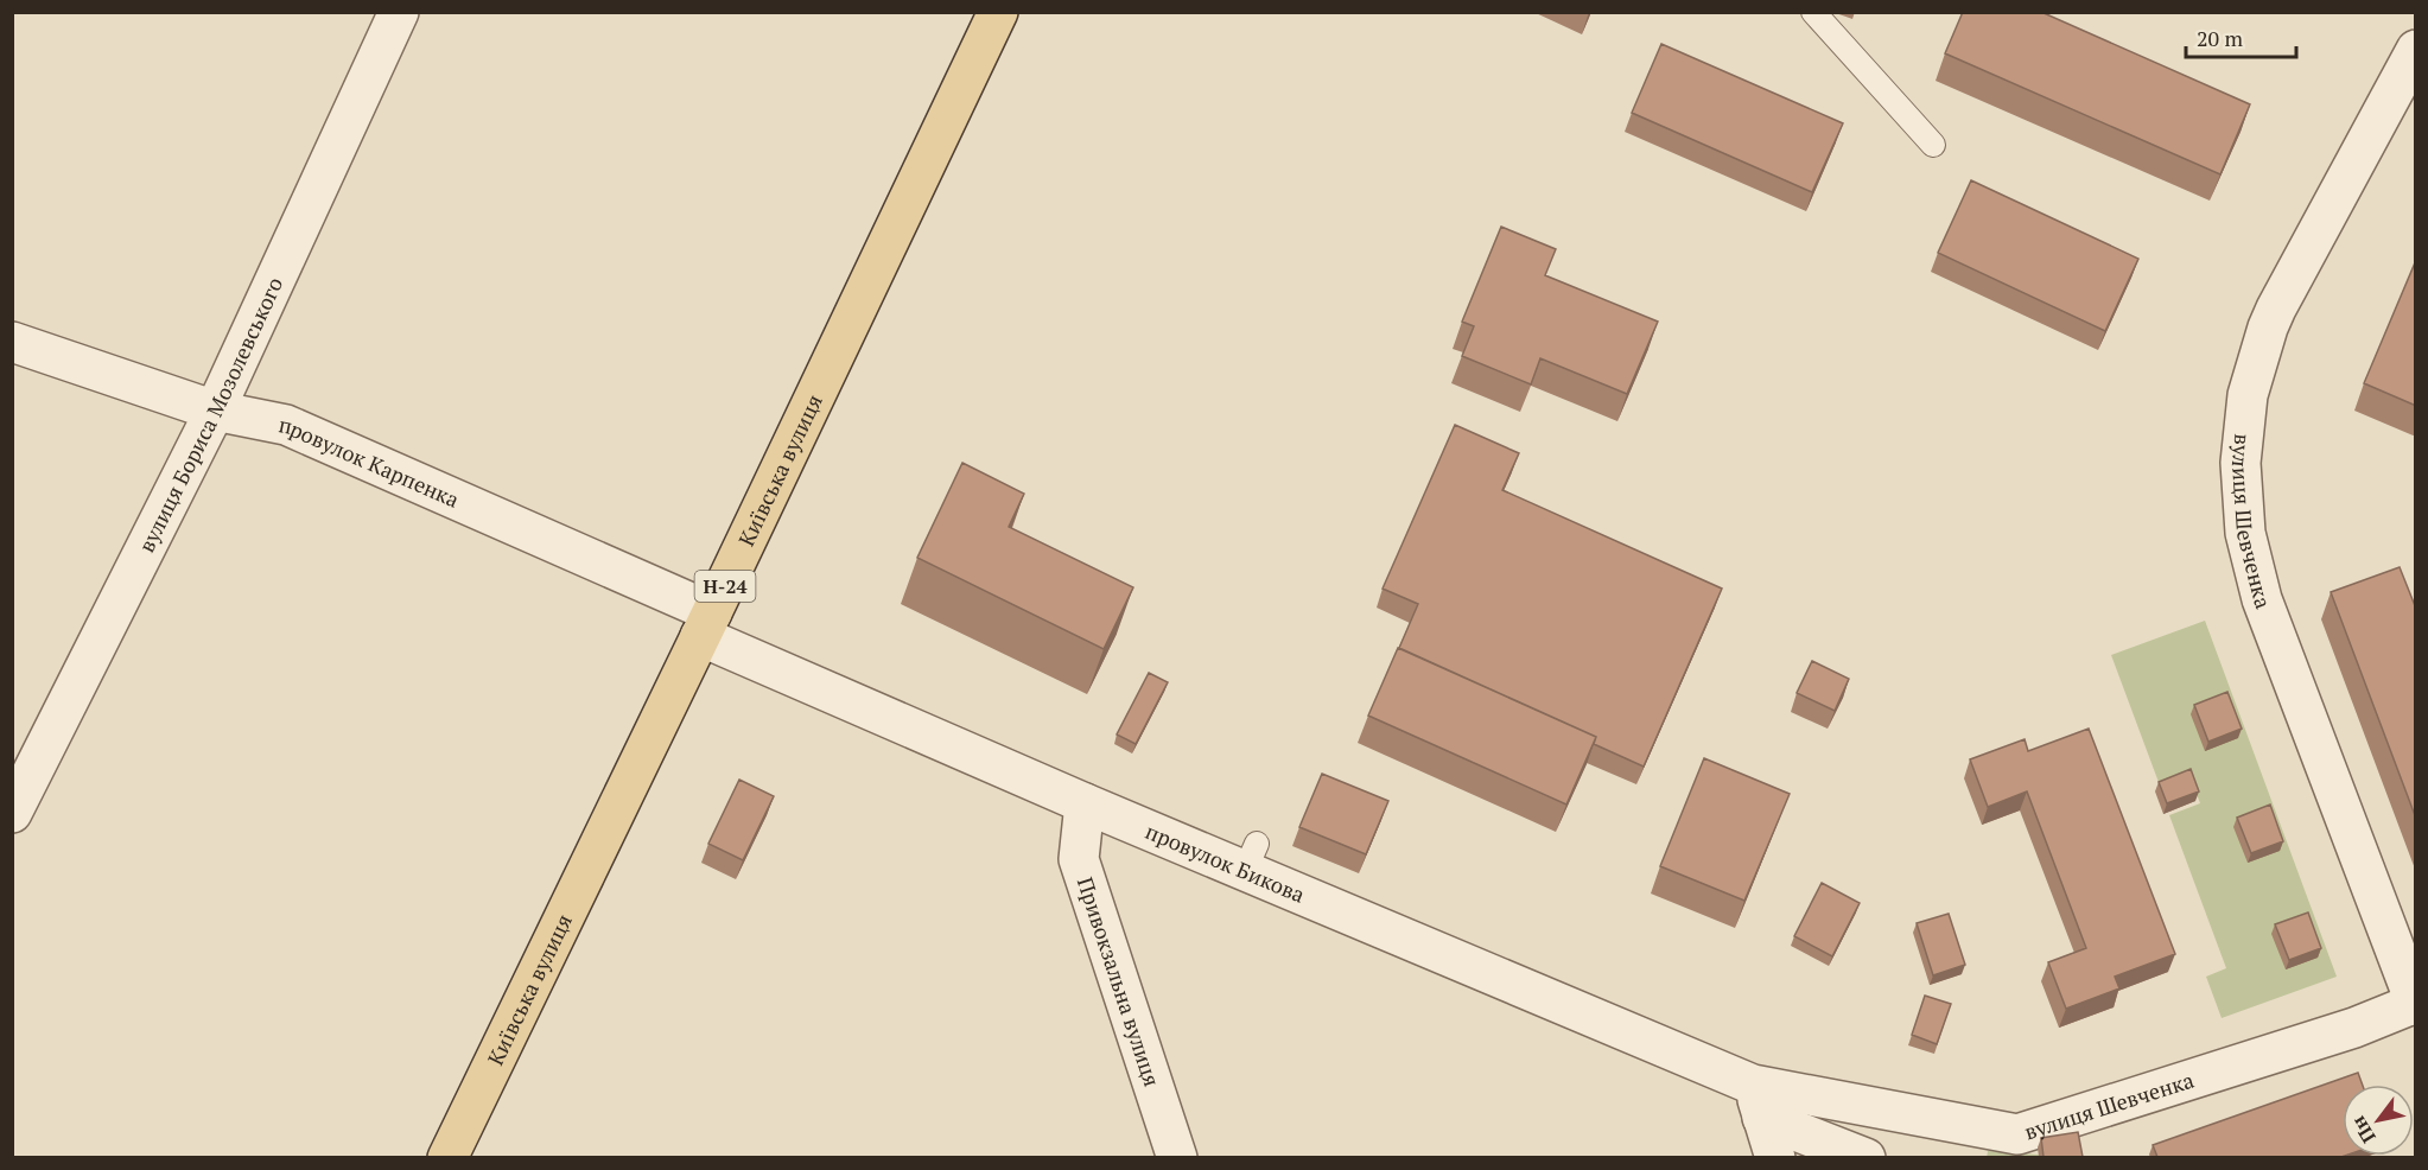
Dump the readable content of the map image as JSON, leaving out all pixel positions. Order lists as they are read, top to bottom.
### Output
{
  "streets": {
    "main road": ["Київська вулиця", "Н-24"],
    "street": [
      "вулиця Бориса Мозолевського",
      "провулок Карпенка",
      "вулиця Шевченка",
      "провулок Бикова",
      "Привокзальна вулиця"
    ]
  },
  "crossings": [
    ["вулиця Бориса Мозолевського", "провулок Карпенка"],
    ["провулок Карпенка", "Київська вулиця"],
    ["провулок Карпенка", "провулок Бикова"],
    ["Київська вулиця", "провулок Бикова"],
    ["вулиця Шевченка", "провулок Бикова"],
    ["провулок Бикова", "Привокзальна вулиця"]
  ],
  "scale_bar": "20 m",
  "north": "bottom left"
}
